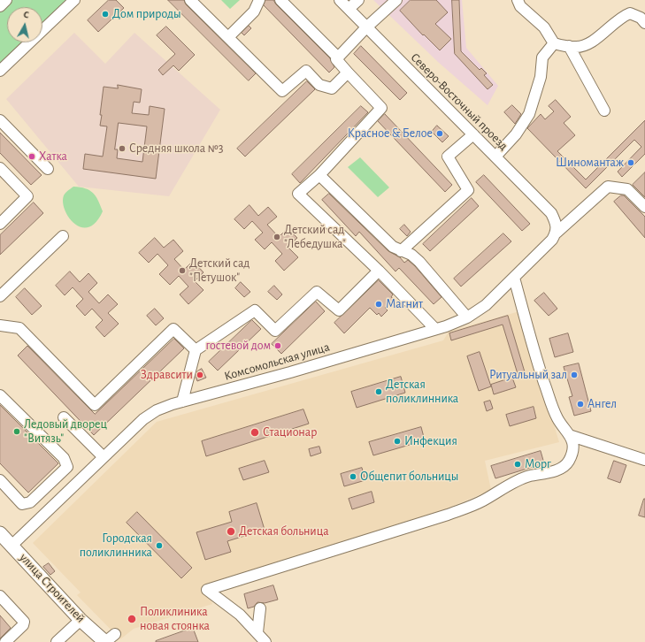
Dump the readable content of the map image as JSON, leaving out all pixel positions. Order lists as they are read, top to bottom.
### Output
{
  "streets": {
    "main road": ["улица Строителей"],
    "street": ["Северо-Восточный проезд", "Комсомольская улица"]
  },
  "crossings": [
    ["Северо-Восточный проезд", "Комсомольская улица"],
    ["Комсомольская улица", "улица Строителей"]
  ],
  "places": [
    "Дом природы",
    "Красное & Белое",
    "Средняя школа №3",
    "Хатка",
    "Шиномантаж",
    "Детский сад \"Лебедушка\"",
    "Детский сад \"Петушок\"",
    "Магнит",
    "гостевой дом",
    "Здравсити",
    "Ритуальный зал",
    "Детская поликлинника",
    "Ангел",
    "Ледовый дворец \"Витязь\"",
    "Стационар",
    "Инфекция",
    "Морг",
    "Общепит больницы",
    "Детская больница",
    "Городская поликлинника",
    "Поликлиника новая стоянка"
  ],
  "north": "top"
}
